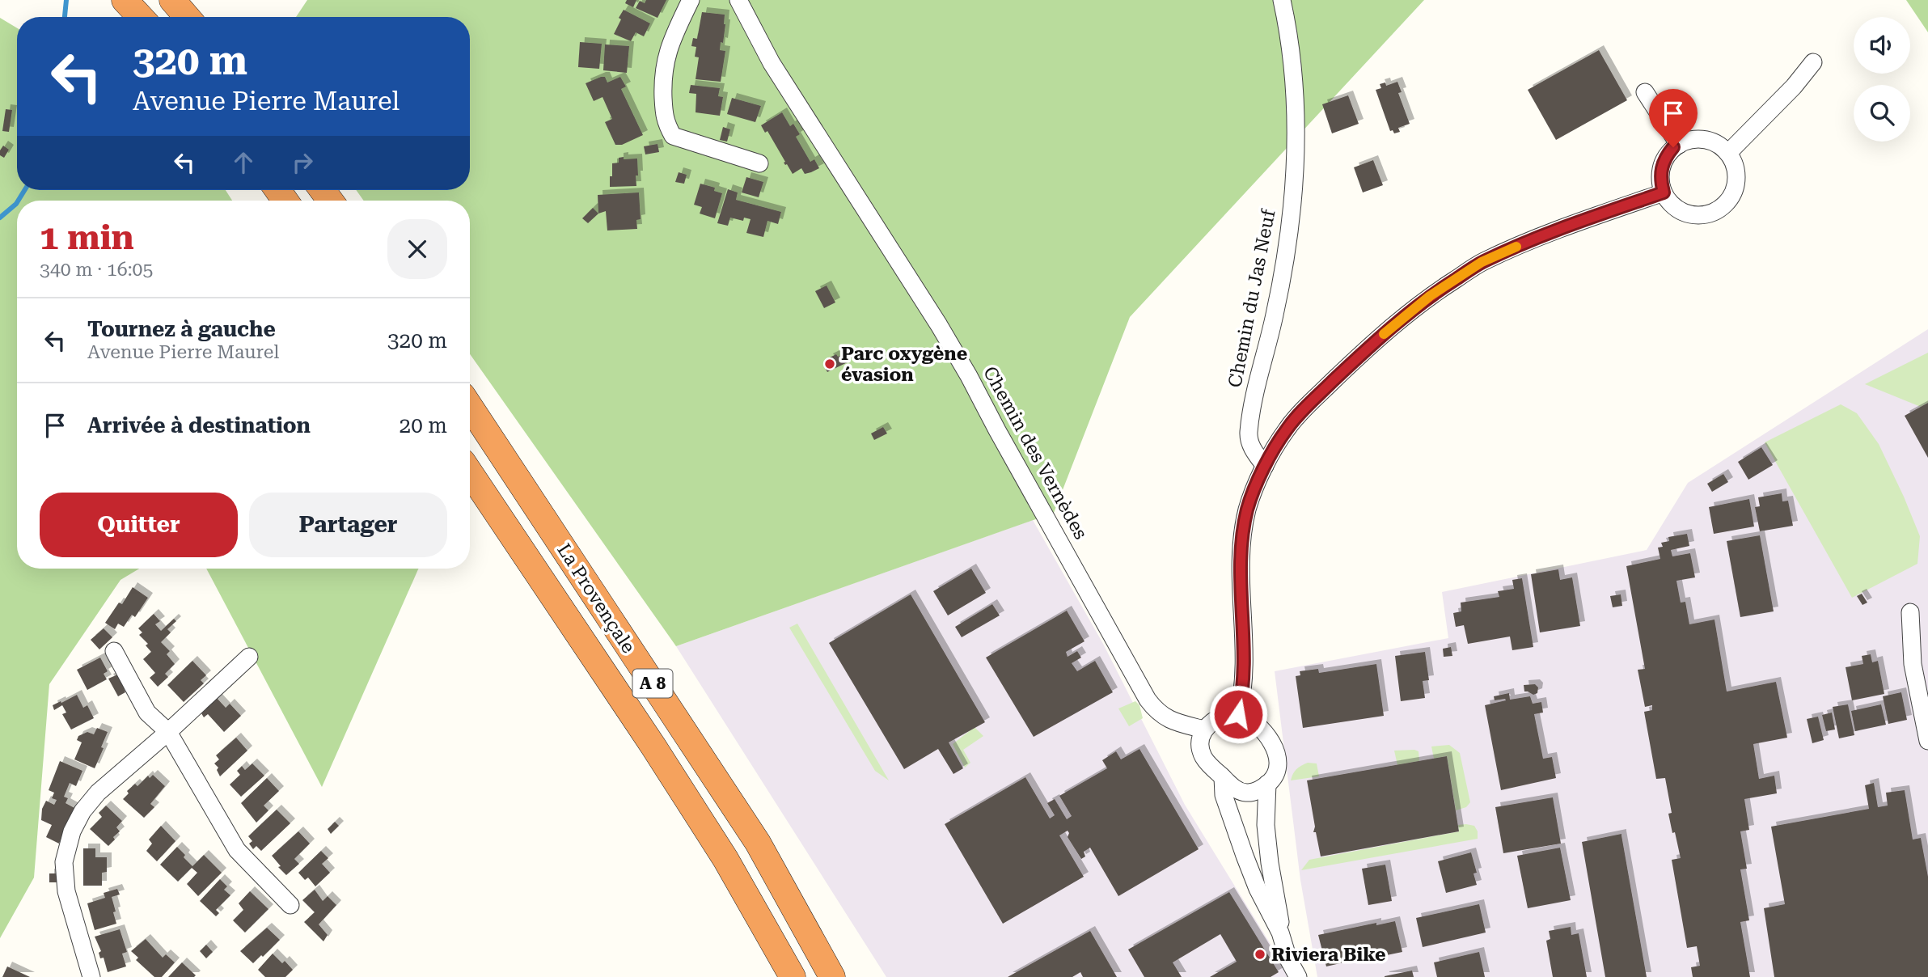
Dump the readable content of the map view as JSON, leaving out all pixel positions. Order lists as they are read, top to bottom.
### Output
{
  "streets": {
    "highway": ["La Provençale", "A 8"],
    "street": ["Chemin du Jas Neuf", "Chemin des Vernèdes"]
  },
  "places": ["Parc oxygène évasion", "Riviera Bike"],
  "page": {
    "turn": ["320 m", "Avenue Pierre Maurel"],
    "heading": ["1 min", "340 m · 16:05"],
    "list": [
      {
        "name": "Tournez à gauche",
        "note": "Avenue Pierre Maurel",
        "value": "320 m"
      },
      {
        "name": "Arrivée à destination",
        "value": "20 m"
      }
    ],
    "buttons": ["Quitter", "Partager"]
  }
}
